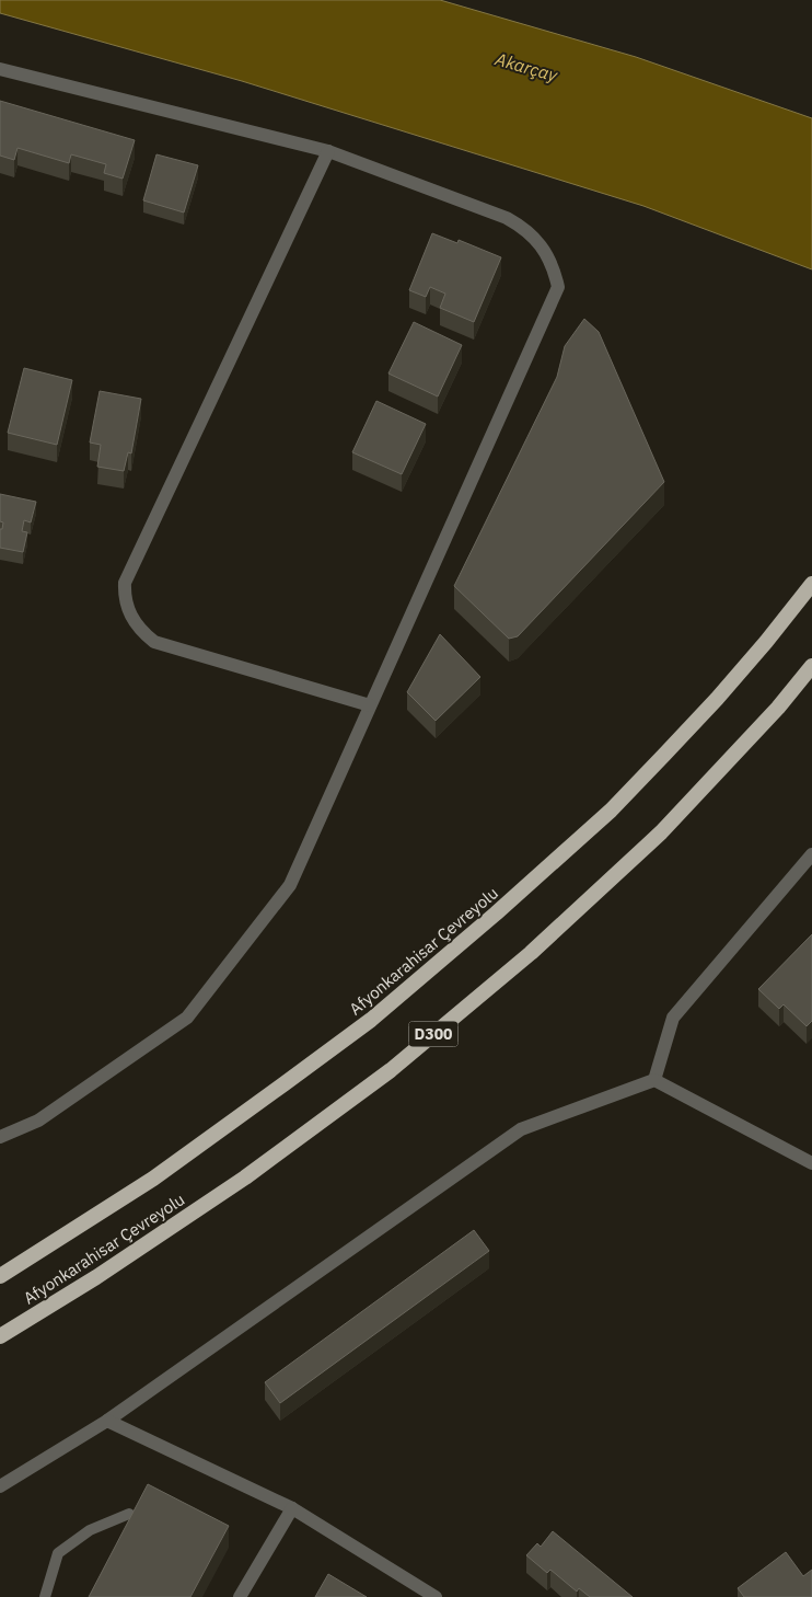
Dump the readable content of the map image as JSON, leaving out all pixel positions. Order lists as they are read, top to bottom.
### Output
{
  "streets": {
    "highway": ["Afyonkarahisar Çevreyolu", "D300"]
  },
  "water": ["Akarçay"]
}
